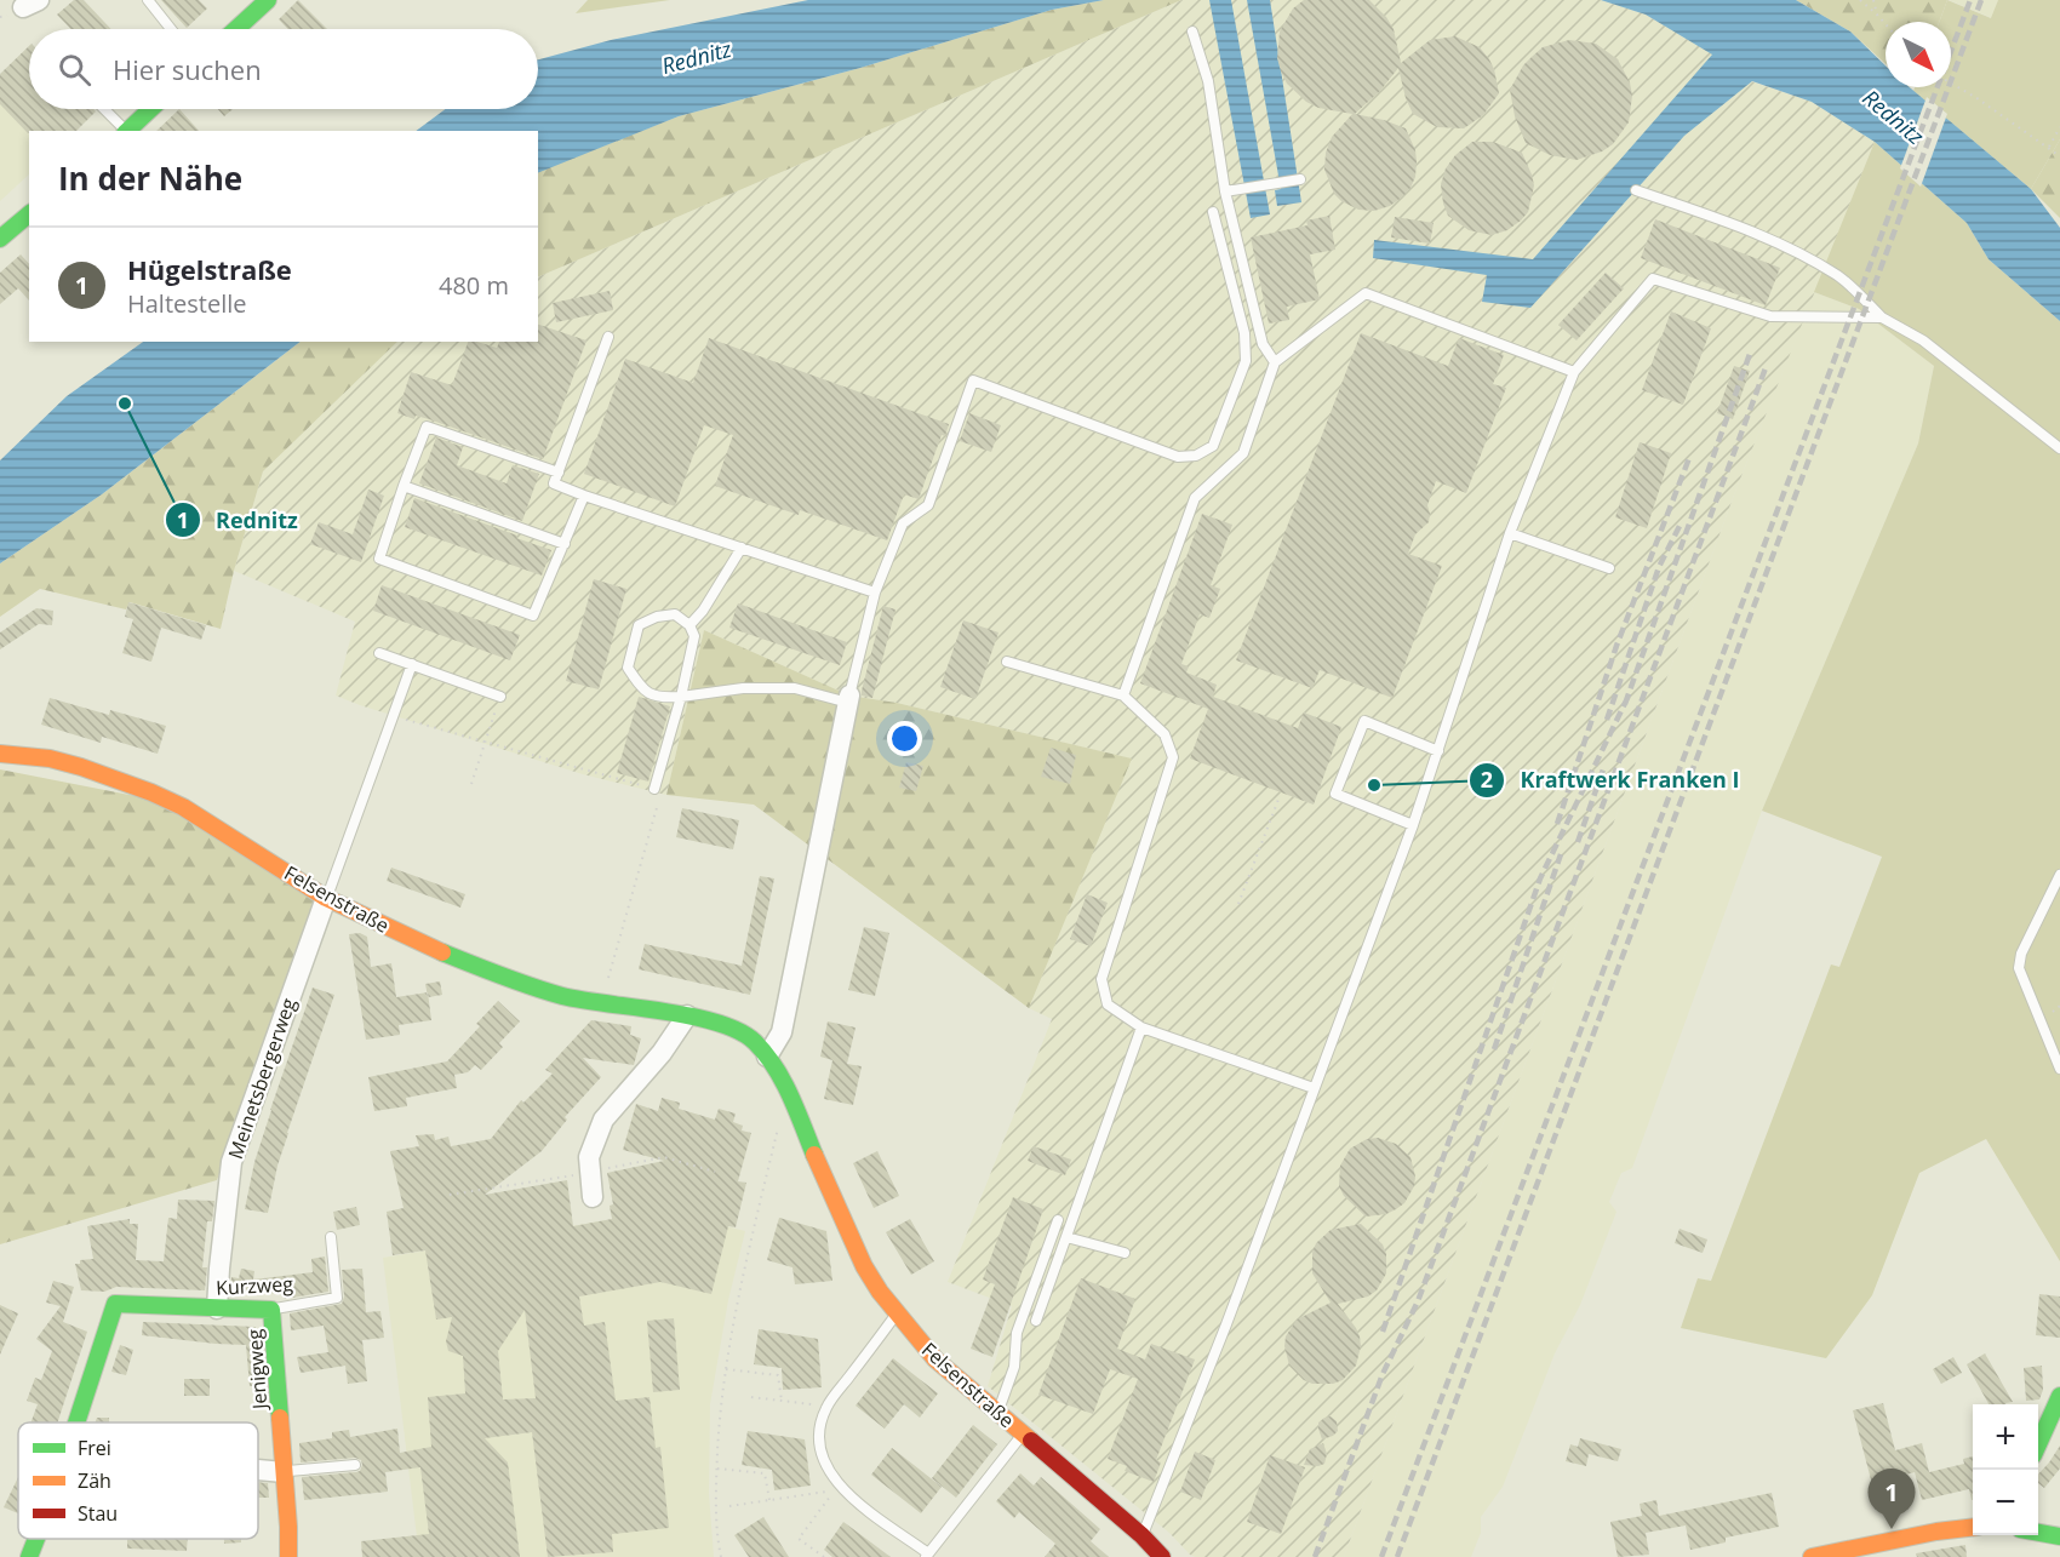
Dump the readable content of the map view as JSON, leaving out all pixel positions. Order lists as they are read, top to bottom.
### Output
{
  "streets": {
    "street": [
      "Felsenstraße",
      "Meinetsbergerweg",
      "Kurzweg",
      "Jenigweg"
    ]
  },
  "crossings": [
    ["Felsenstraße", "Meinetsbergerweg"],
    ["Meinetsbergerweg", "Kurzweg"],
    ["Kurzweg", "Jenigweg"]
  ],
  "water": ["Rednitz"],
  "places": ["Rednitz", "Kraftwerk Franken I"],
  "legend": ["Frei", "Zäh", "Stau"],
  "north": "bottom right",
  "page": {
    "search": "Hier suchen",
    "heading": "In der Nähe",
    "list": [
      {
        "mark": "1",
        "name": "Hügelstraße",
        "note": "Haltestelle",
        "value": "480 m"
      }
    ],
    "map_buttons": ["+", "−"],
    "pins": "1"
  }
}
